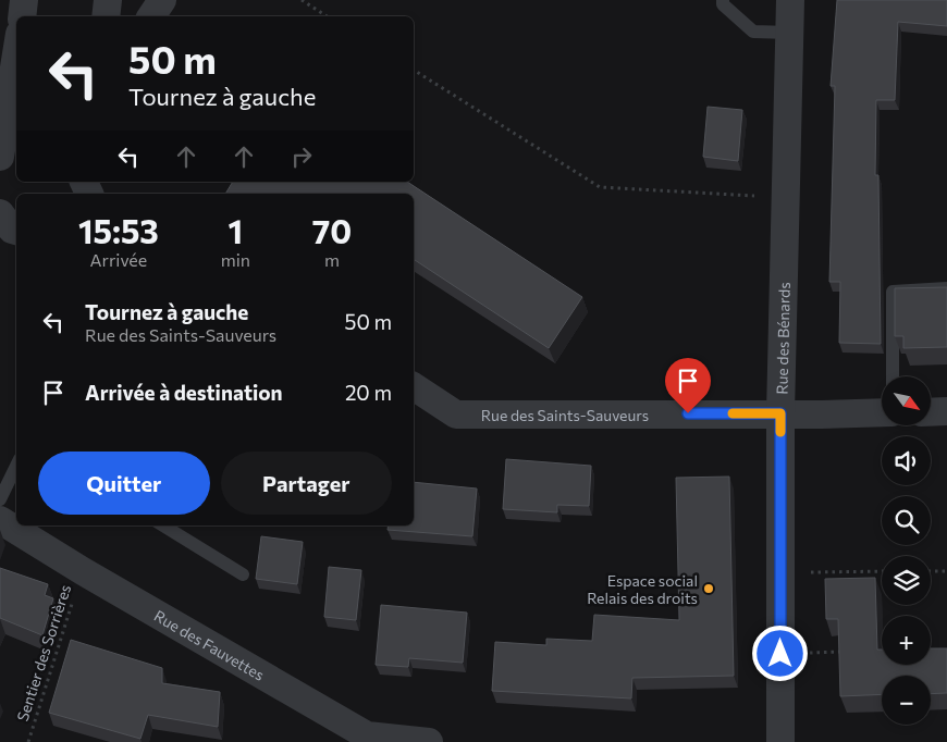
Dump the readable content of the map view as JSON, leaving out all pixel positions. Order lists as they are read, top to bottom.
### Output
{
  "streets": {
    "street": ["Rue des Bénards", "Rue des Saints-Sauveurs", "Rue des Fauvettes"],
    "path": ["Sentier des Sorrières"]
  },
  "crossings": [
    ["Rue des Bénards", "Rue des Saints-Sauveurs"],
    ["Rue des Fauvettes", "Sentier des Sorrières"]
  ],
  "places": ["Espace social Relais des droits"],
  "north": "bottom right",
  "page": {
    "turn": ["50 m", "Tournez à gauche"],
    "eta": [
      "15:53",
      "Arrivée",
      "1",
      "min",
      "70",
      "m"
    ],
    "list": [
      {
        "name": "Tournez à gauche",
        "note": "Rue des Saints-Sauveurs",
        "value": "50 m"
      },
      {
        "name": "Arrivée à destination",
        "value": "20 m"
      }
    ],
    "map_buttons": ["+", "−"],
    "buttons": ["Quitter", "Partager"]
  }
}
